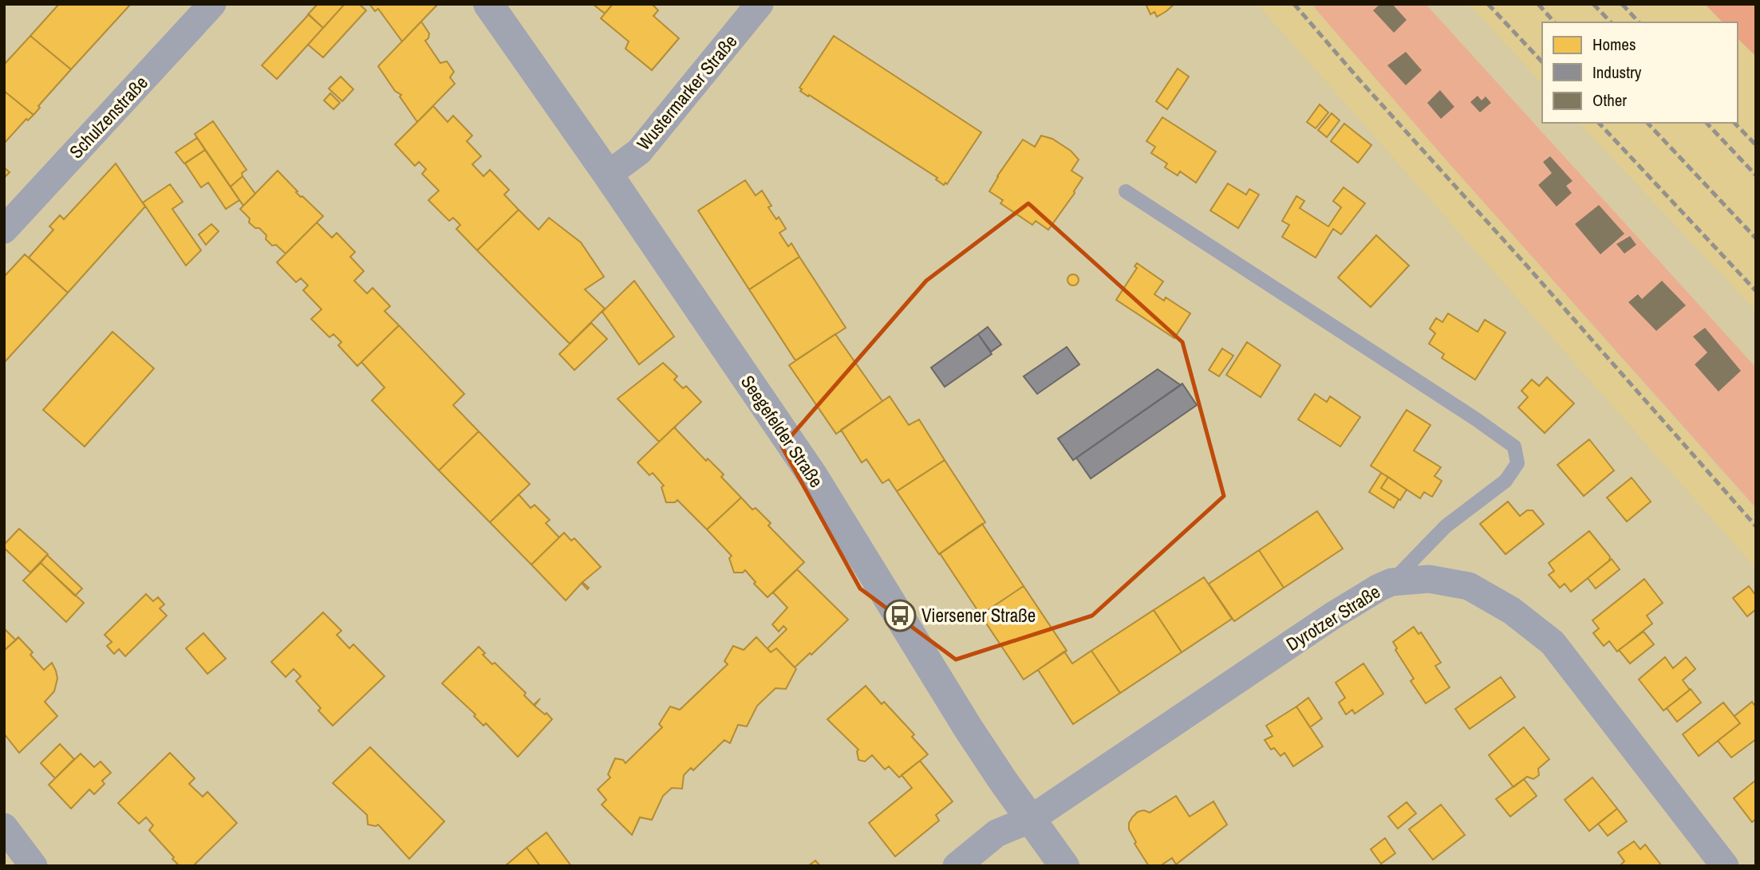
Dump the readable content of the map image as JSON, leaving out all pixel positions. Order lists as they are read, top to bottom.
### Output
{
  "streets": {
    "street": [
      "Wustermarker Straße",
      "Schulzenstraße",
      "Seegefelder Straße",
      "Dyrotzer Straße"
    ]
  },
  "crossings": [
    ["Wustermarker Straße", "Seegefelder Straße"],
    ["Seegefelder Straße", "Dyrotzer Straße"]
  ],
  "places": {
    "bus stop": ["Viersener Straße"]
  },
  "legend": ["Homes", "Industry", "Other"]
}
